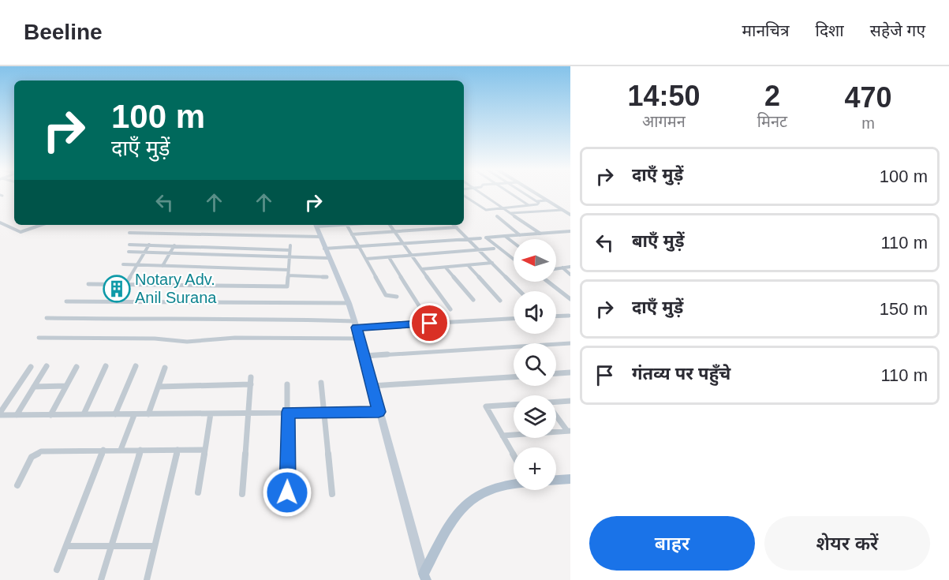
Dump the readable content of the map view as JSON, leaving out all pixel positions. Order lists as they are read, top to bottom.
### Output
{
  "places": {
    "building": ["Notary Adv. Anil Surana"]
  },
  "north": "left",
  "page": {
    "header": "Beeline",
    "nav": ["मानचित्र", "दिशा", "सहेजे गए"],
    "eta": [
      "14:50",
      "आगमन",
      "2",
      "मिनट",
      "470",
      "m"
    ],
    "turn": ["100 m", "दाएँ मुड़ें"],
    "list": [
      {
        "name": "दाएँ मुड़ें",
        "value": "100 m"
      },
      {
        "name": "बाएँ मुड़ें",
        "value": "110 m"
      },
      {
        "name": "दाएँ मुड़ें",
        "value": "150 m"
      },
      {
        "name": "गंतव्य पर पहुँचे",
        "value": "110 m"
      }
    ],
    "map_buttons": "+",
    "buttons": ["बाहर", "शेयर करें"]
  }
}
